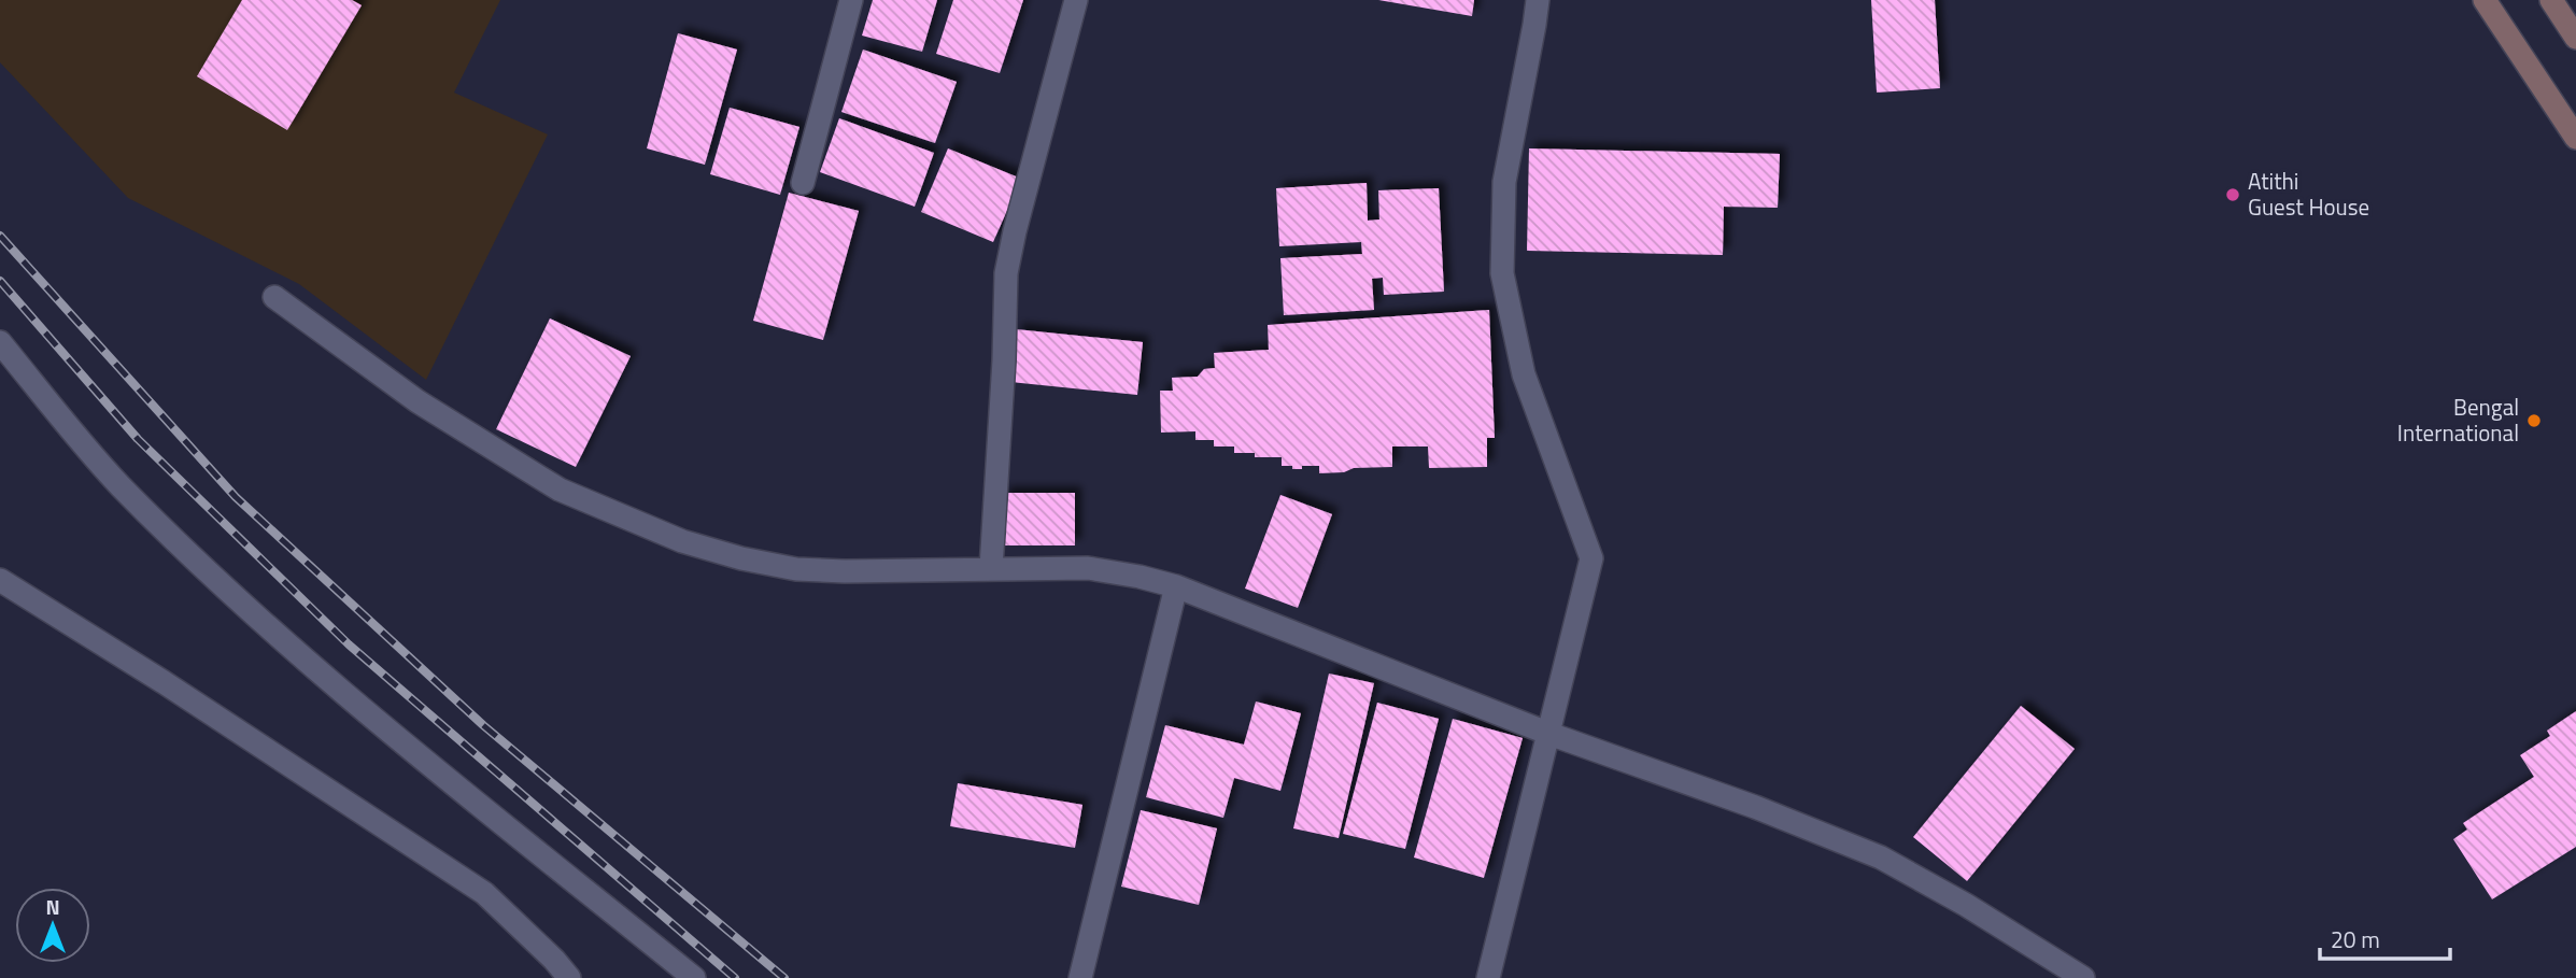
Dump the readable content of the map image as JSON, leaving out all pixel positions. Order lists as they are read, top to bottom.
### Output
{
  "places": ["Atithi Guest House", "Bengal International"],
  "scale_bar": "20 m",
  "north": "top"
}
